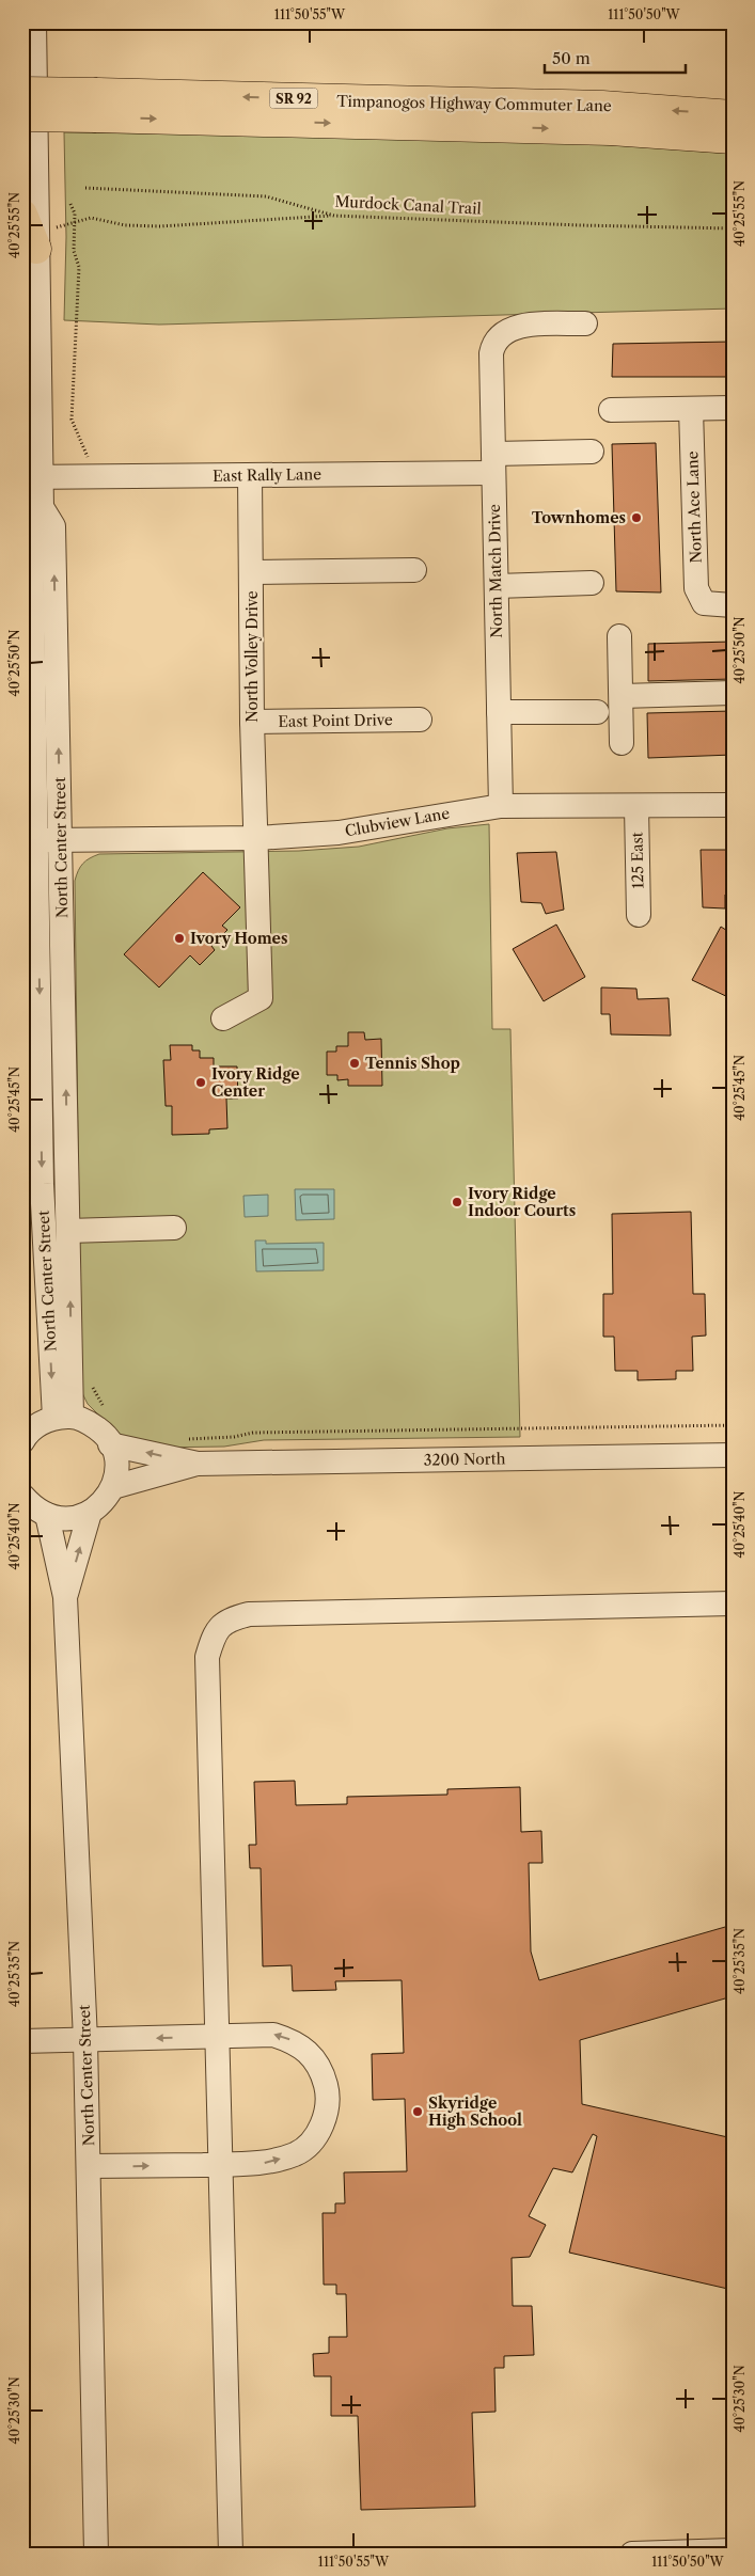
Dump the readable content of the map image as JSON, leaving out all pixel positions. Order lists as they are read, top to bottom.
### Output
{
  "streets": {
    "main road": ["SR 92", "Timpanogos Highway Commuter Lane"],
    "street": [
      "East Rally Lane",
      "North Ace Lane",
      "North Match Drive",
      "North Volley Drive",
      "East Point Drive",
      "Clubview Lane",
      "North Center Street",
      "125 East",
      "3200 North"
    ],
    "path": ["Murdock Canal Trail"]
  },
  "crossings": [
    ["East Rally Lane", "North Match Drive"],
    ["East Rally Lane", "North Volley Drive"],
    ["East Rally Lane", "North Center Street"],
    ["North Match Drive", "Clubview Lane"],
    ["North Volley Drive", "East Point Drive"],
    ["North Volley Drive", "Clubview Lane"],
    ["Clubview Lane", "North Center Street"],
    ["Clubview Lane", "125 East"]
  ],
  "places": [
    "Townhomes",
    "Ivory Homes",
    "Tennis Shop",
    "Ivory Ridge Center",
    "Ivory Ridge Indoor Courts",
    "Skyridge High School"
  ],
  "scale_bar": "50 m",
  "coordinates": [
    "111°50'55\"W",
    "111°50'50\"W",
    "40°25'55\"N",
    "40°25'50\"N",
    "40°25'45\"N",
    "40°25'40\"N",
    "40°25'35\"N",
    "40°25'30\"N"
  ]
}
